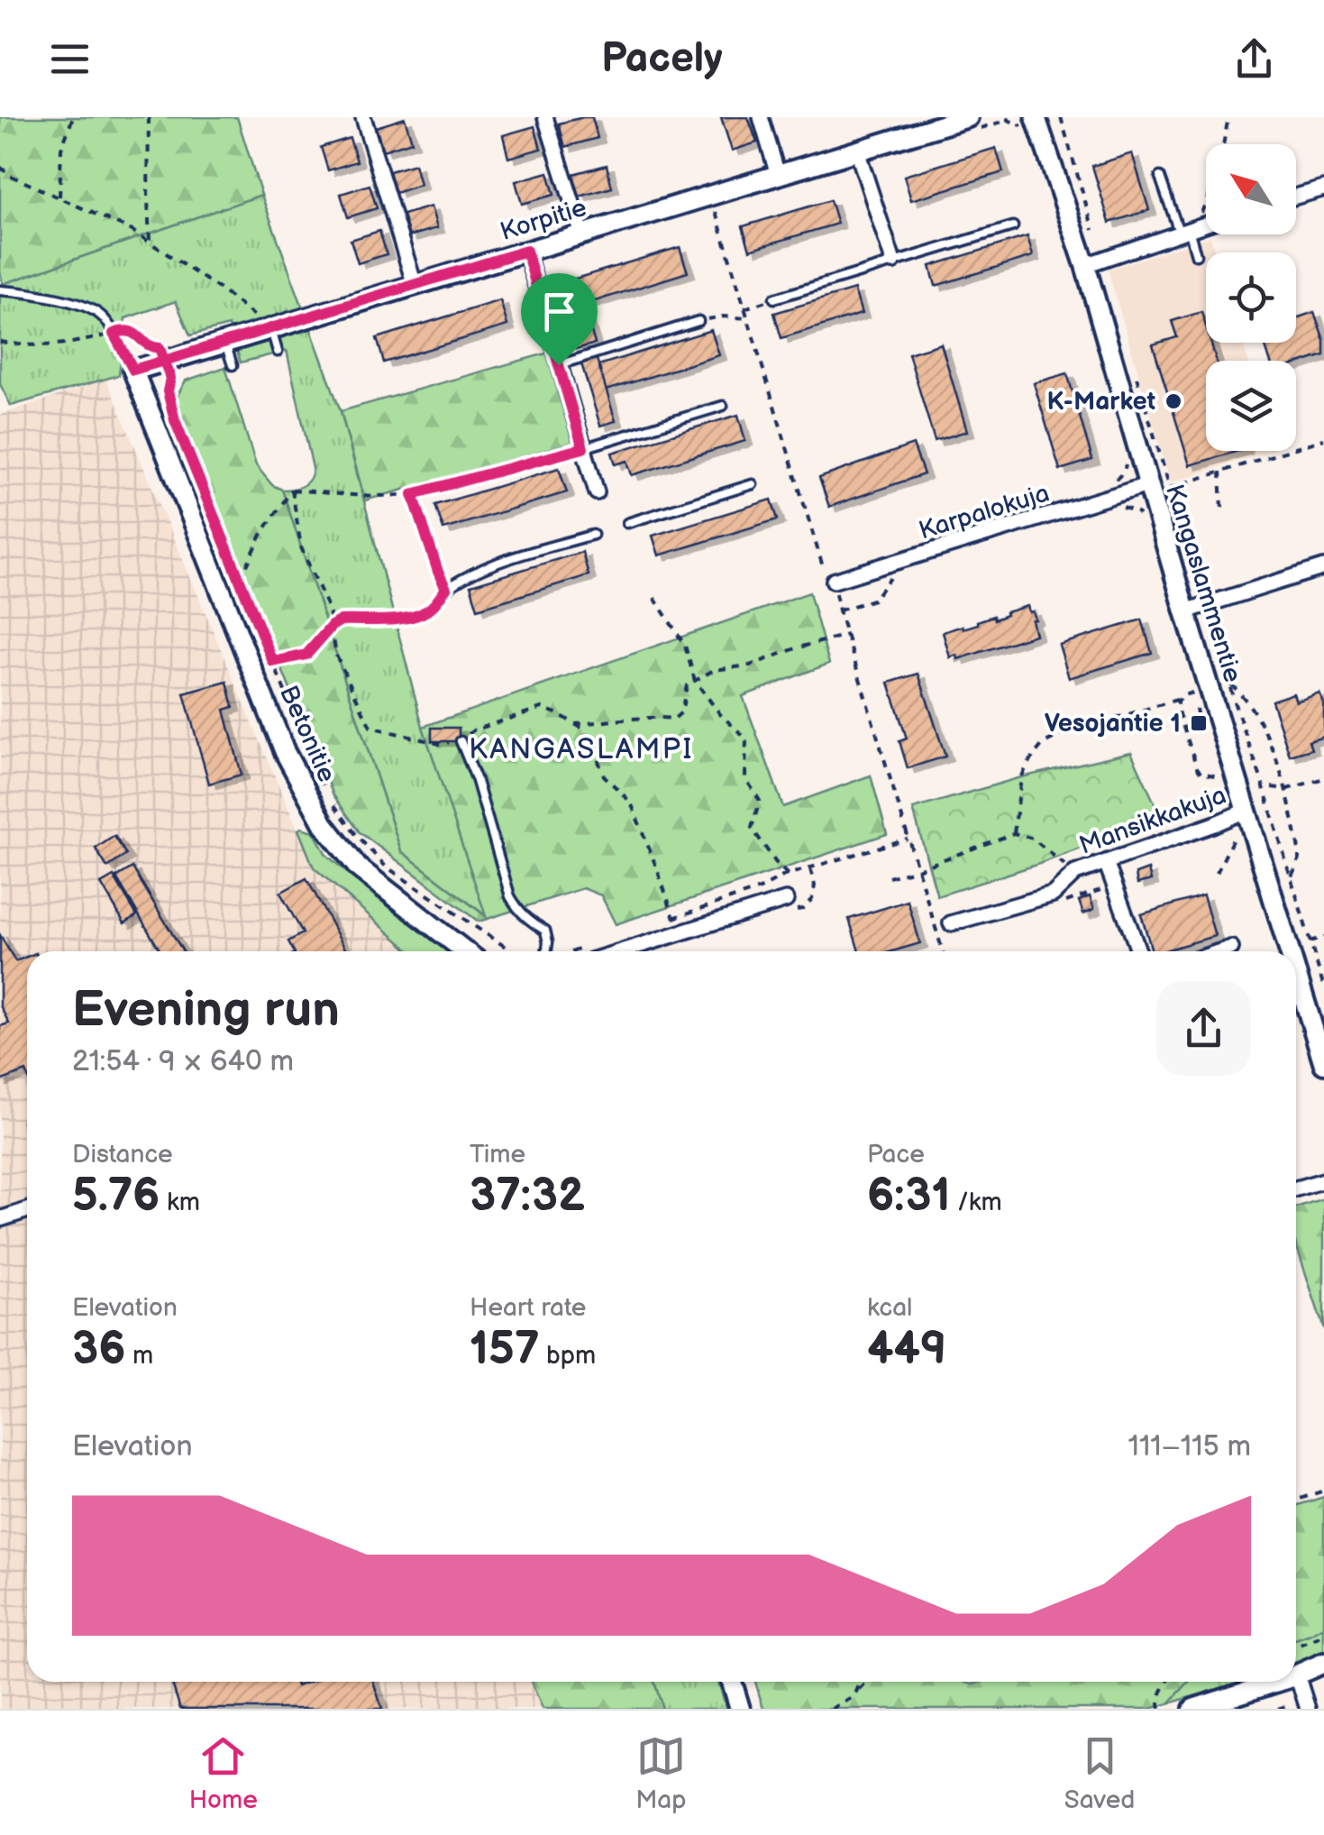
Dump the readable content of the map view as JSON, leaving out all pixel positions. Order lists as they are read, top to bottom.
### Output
{
  "streets": {
    "street": [
      "Korpitie",
      "Karpalokuja",
      "Kangaslammentie",
      "Betonitie",
      "Mansikkakuja"
    ]
  },
  "crossings": [
    ["Korpitie", "Betonitie"],
    ["Karpalokuja", "Kangaslammentie"],
    ["Kangaslammentie", "Mansikkakuja"]
  ],
  "districts": ["KANGASLAMPI"],
  "places": {
    "other": ["K-Market"],
    "transit": ["Vesojantie 1"]
  },
  "north": "top left",
  "page": {
    "header": "Pacely",
    "heading": ["Evening run", "21:54 · 9 × 640 m"],
    "stats": [
      ["Distance", "5.76 km"],
      ["Time", "37:32"],
      ["Pace", "6:31 /km"],
      ["Elevation", "36 m"],
      ["Heart rate", "157 bpm"],
      ["kcal", "449"]
    ],
    "chart": ["Elevation", "111–115 m"],
    "tabs": ["Home", "Map", "Saved"]
  }
}
